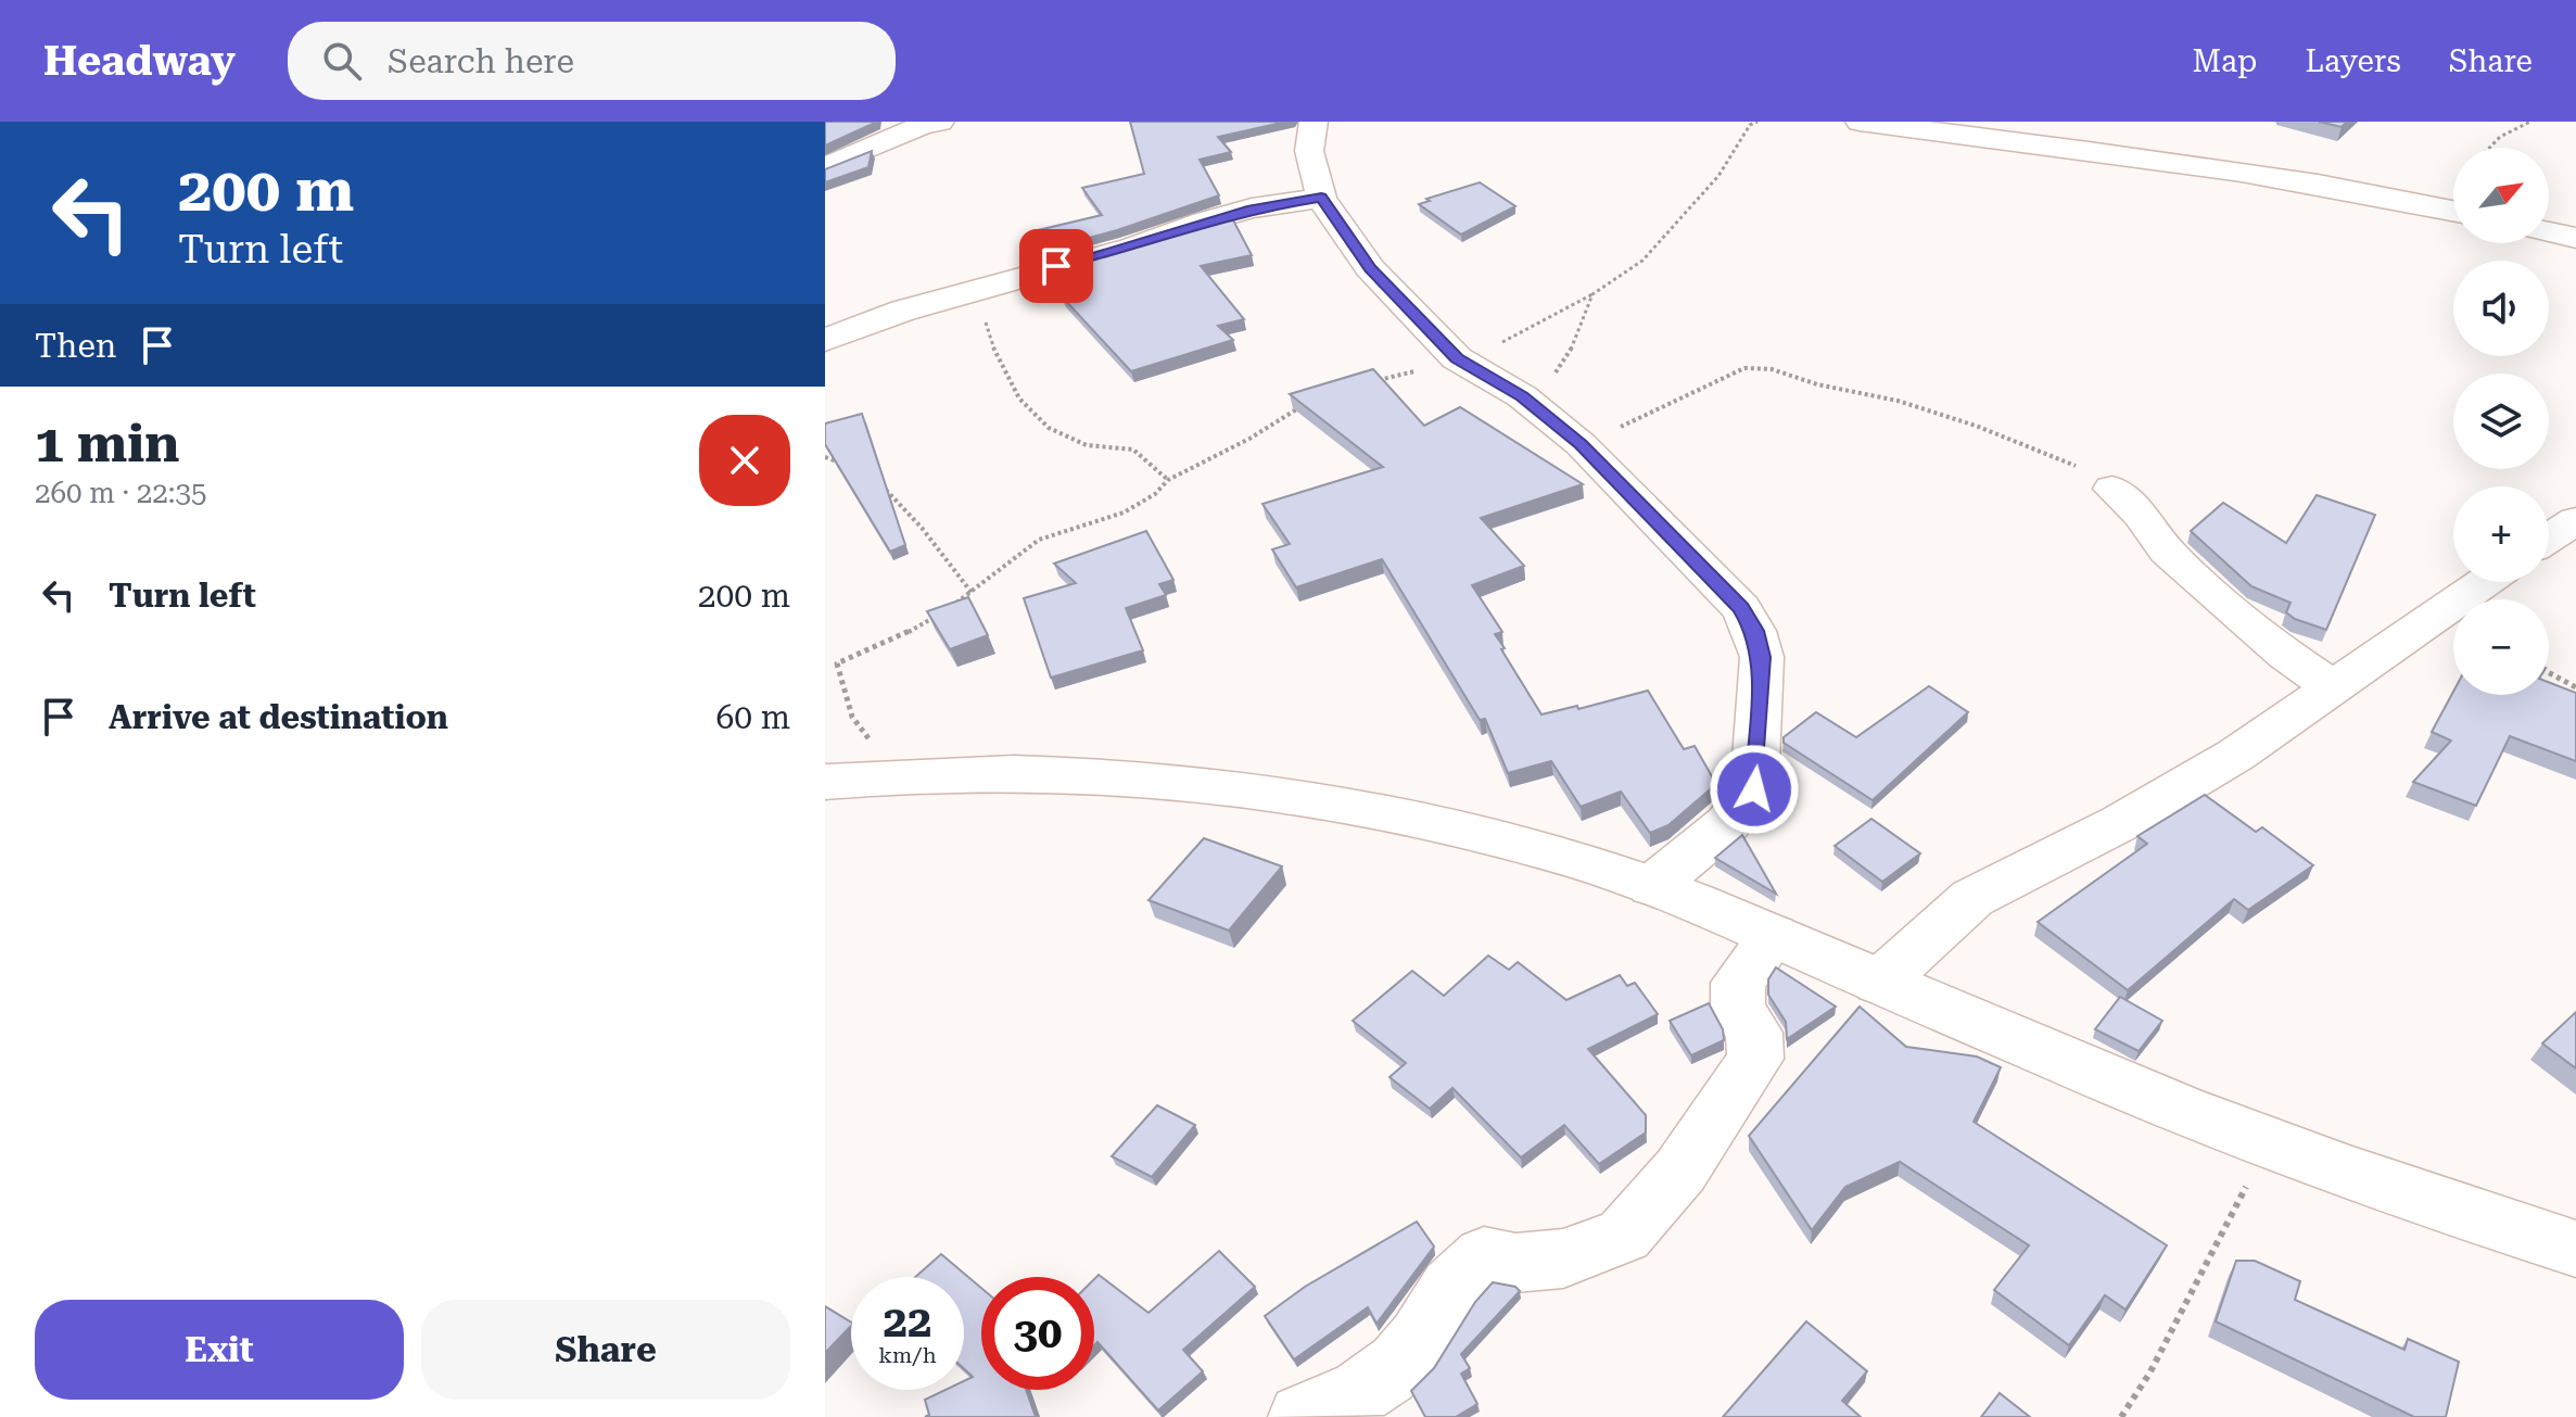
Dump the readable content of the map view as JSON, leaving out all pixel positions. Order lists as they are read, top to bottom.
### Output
{
  "north": "top right",
  "page": {
    "header": "Headway",
    "search": "Search here",
    "nav": ["Map", "Layers", "Share"],
    "turn": ["200 m", "Turn left"],
    "map_buttons": ["+", "−"],
    "then": "Then",
    "heading": ["1 min", "260 m · 22:35"],
    "list": [
      {
        "name": "Turn left",
        "value": "200 m"
      },
      {
        "name": "Arrive at destination",
        "value": "60 m"
      }
    ],
    "speed": "22 km/h",
    "limit": "30",
    "buttons": ["Exit", "Share"]
  }
}
